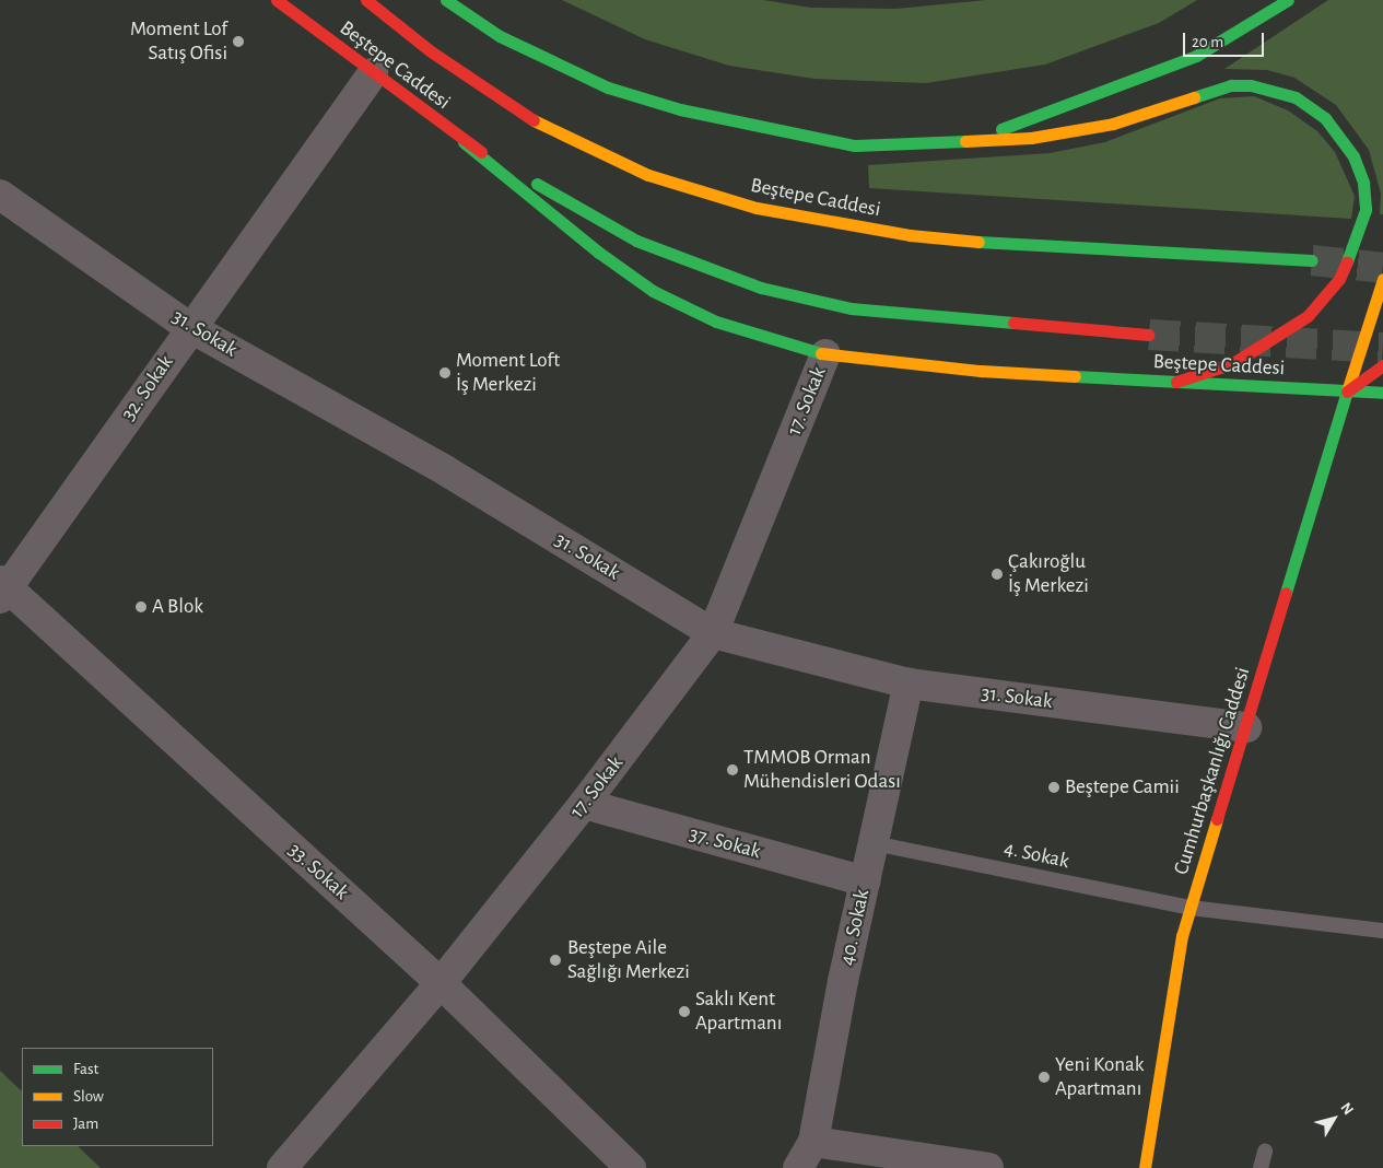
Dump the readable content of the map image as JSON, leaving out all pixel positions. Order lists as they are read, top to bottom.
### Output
{
  "streets": {
    "main road": ["Beştepe Caddesi", "Cumhurbaşkanlığı Caddesi"],
    "street": [
      "31. Sokak",
      "32. Sokak",
      "17. Sokak",
      "37. Sokak",
      "33. Sokak",
      "40. Sokak"
    ],
    "lane": ["4. Sokak"]
  },
  "crossings": [
    ["Beştepe Caddesi", "32. Sokak"],
    ["Beştepe Caddesi", "17. Sokak"],
    ["Beştepe Caddesi", "Cumhurbaşkanlığı Caddesi"],
    ["31. Sokak", "32. Sokak"],
    ["31. Sokak", "17. Sokak"],
    ["31. Sokak", "Cumhurbaşkanlığı Caddesi"],
    ["31. Sokak", "40. Sokak"],
    ["32. Sokak", "33. Sokak"],
    ["17. Sokak", "37. Sokak"],
    ["17. Sokak", "33. Sokak"],
    ["Cumhurbaşkanlığı Caddesi", "4. Sokak"],
    ["37. Sokak", "40. Sokak"],
    ["4. Sokak", "40. Sokak"]
  ],
  "places": [
    "Moment Lof Satış Ofisi",
    "Moment Loft İş Merkezi",
    "Çakıroğlu İş Merkezi",
    "A Blok",
    "TMMOB Orman Mühendisleri Odası",
    "Beştepe Camii",
    "Beştepe Aile Sağlığı Merkezi",
    "Saklı Kent Apartmanı",
    "Yeni Konak Apartmanı"
  ],
  "legend": ["Fast", "Slow", "Jam"],
  "scale_bar": "20 m",
  "north": "top right"
}
